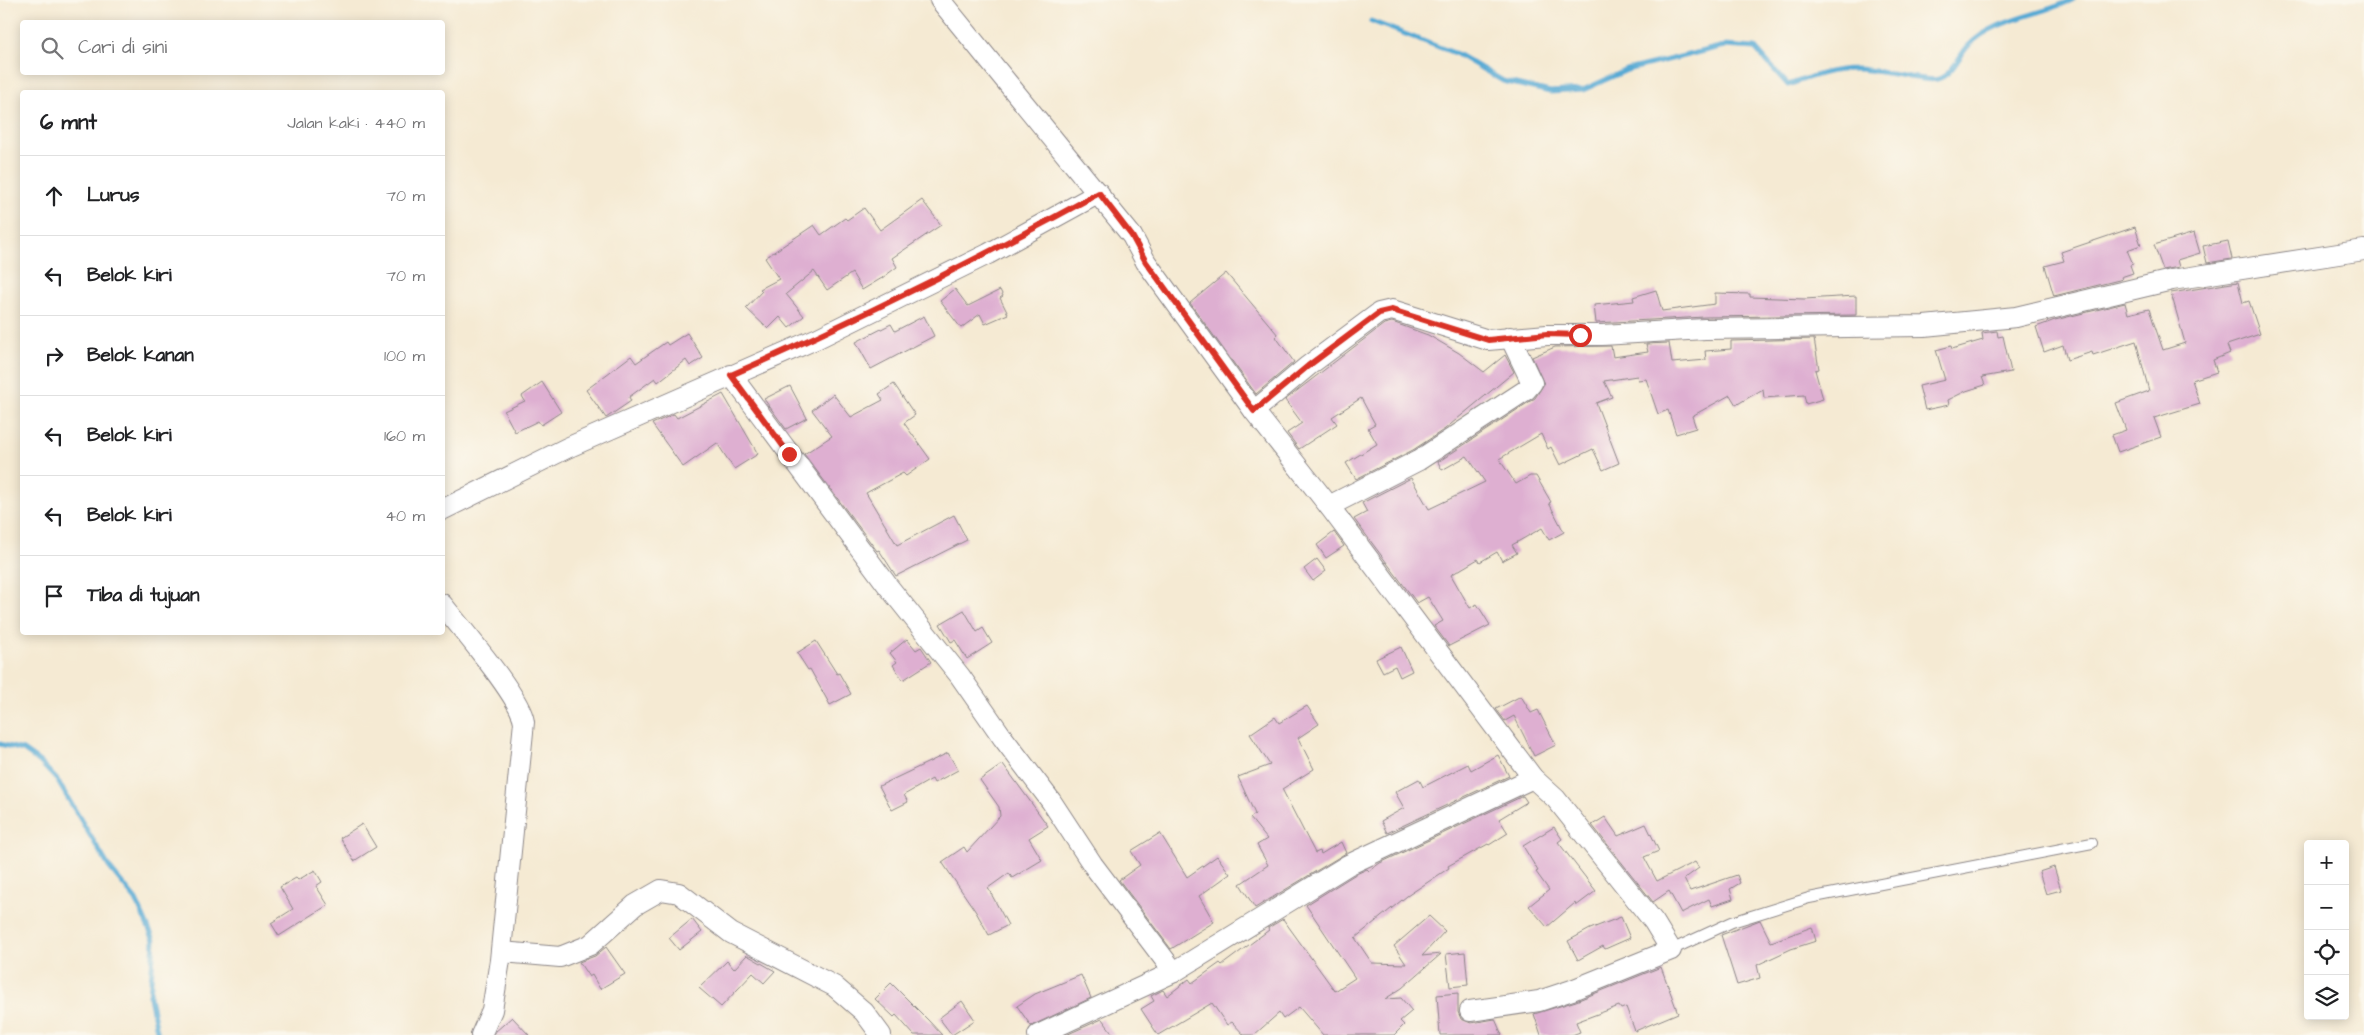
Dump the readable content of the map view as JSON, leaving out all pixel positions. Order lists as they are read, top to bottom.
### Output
{
  "page": {
    "search": "Cari di sini",
    "heading": ["6 mnt", "Jalan kaki · 440 m"],
    "list": [
      ["Lurus", "70 m"],
      ["Belok kiri", "70 m"],
      ["Belok kanan", "100 m"],
      ["Belok kiri", "160 m"],
      ["Belok kiri", "40 m"],
      "Tiba di tujuan"
    ],
    "map_buttons": ["+", "−"]
  }
}
